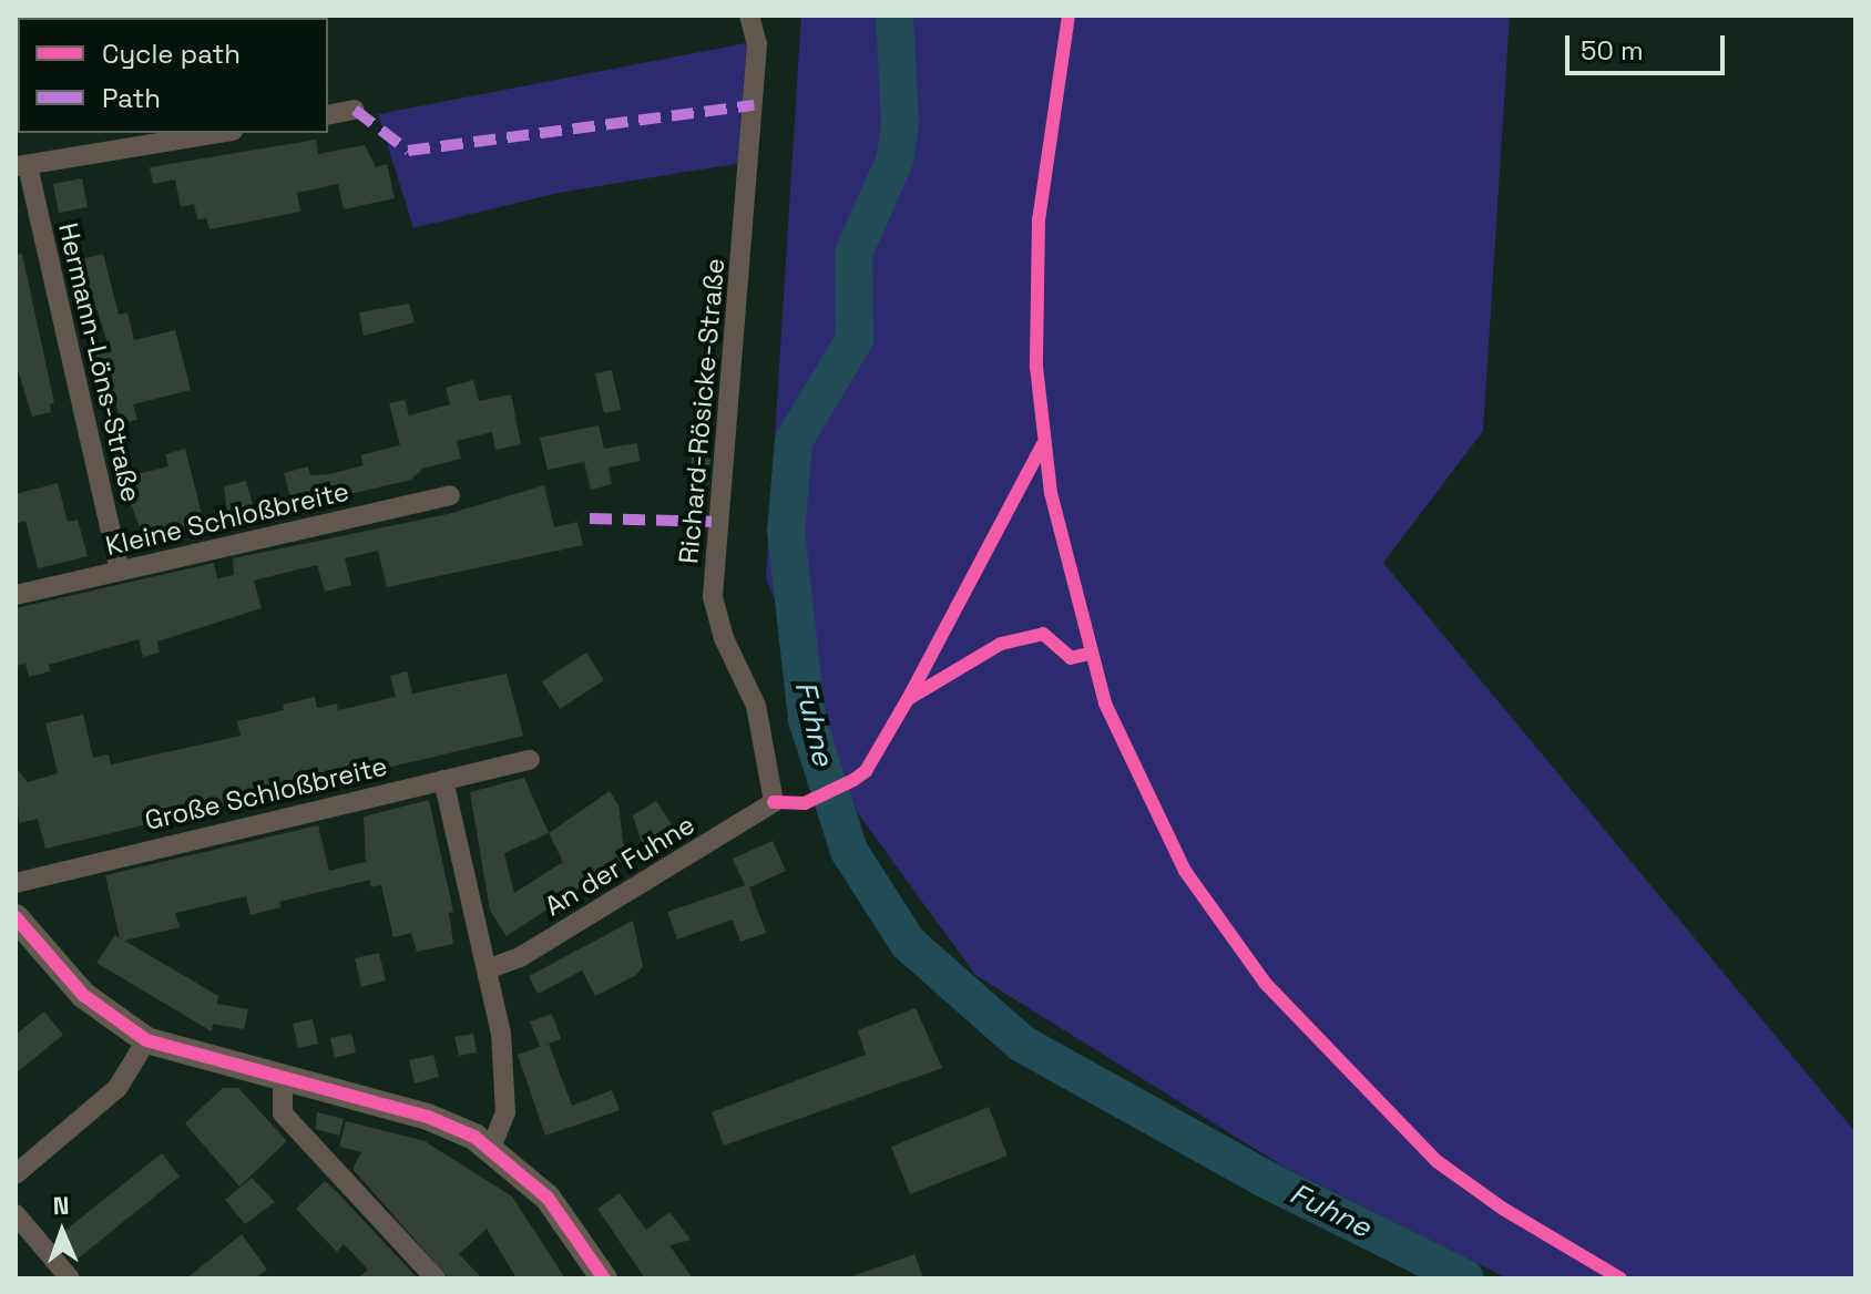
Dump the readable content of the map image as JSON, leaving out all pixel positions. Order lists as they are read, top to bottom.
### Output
{
  "streets": {
    "street": [
      "Hermann-Löns-Straße",
      "Richard-Rösicke-Straße",
      "Kleine Schloßbreite",
      "Große Schloßbreite",
      "An der Fuhne"
    ]
  },
  "crossings": [
    ["Hermann-Löns-Straße", "Kleine Schloßbreite"],
    ["Richard-Rösicke-Straße", "An der Fuhne"]
  ],
  "water": ["Fuhne"],
  "legend": ["Cycle path", "Path"],
  "scale_bar": "50 m",
  "north": "top"
}
